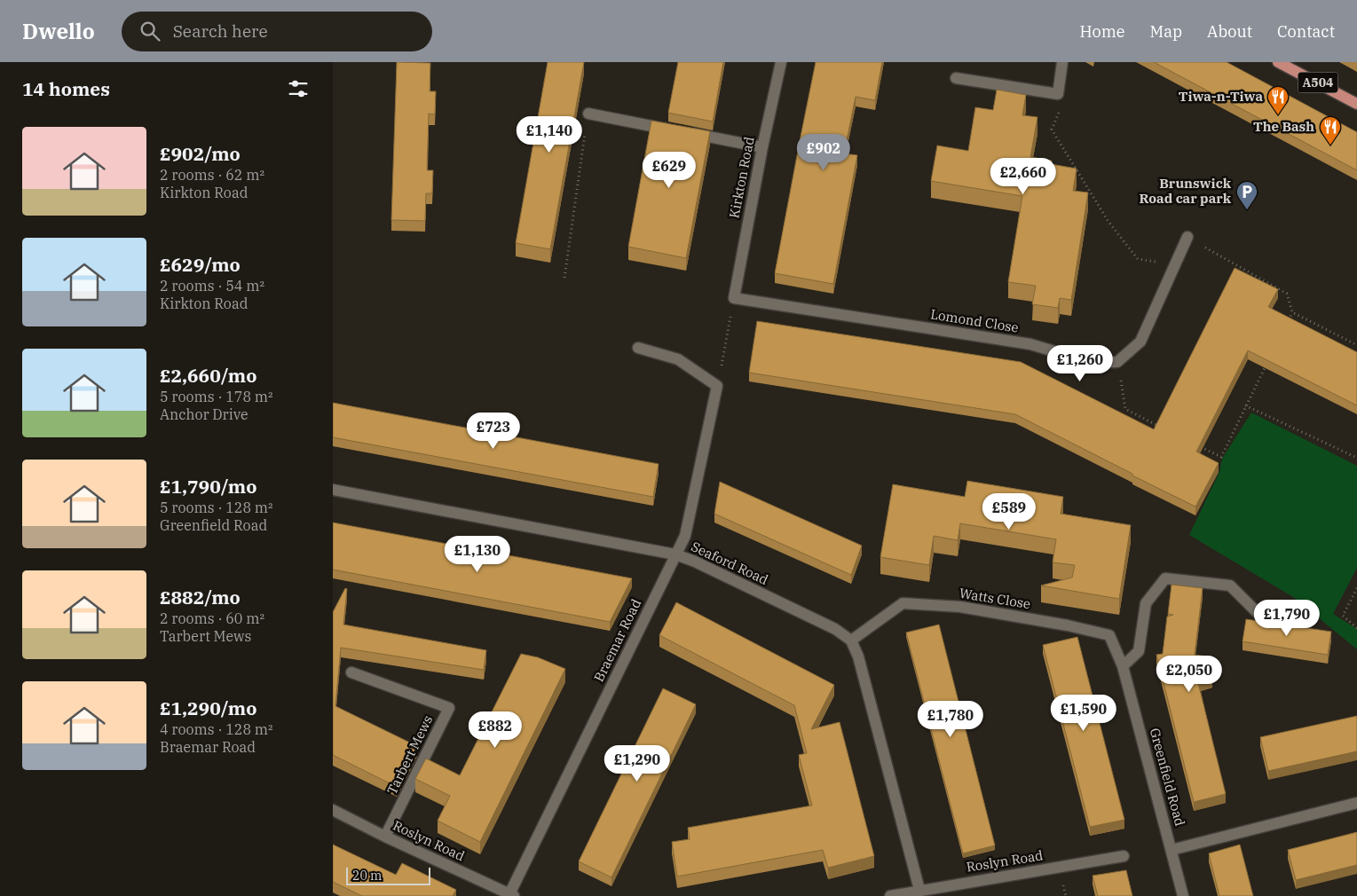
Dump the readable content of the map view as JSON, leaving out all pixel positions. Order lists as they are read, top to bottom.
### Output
{
  "streets": {
    "main road": ["A504"],
    "street": [
      "Kirkton Road",
      "Lomond Close",
      "Seaford Road",
      "Watts Close",
      "Braemar Road",
      "Tarbert Mews",
      "Greenfield Road",
      "Roslyn Road"
    ]
  },
  "crossings": [
    ["Kirkton Road", "Lomond Close"],
    ["Seaford Road", "Watts Close"],
    ["Seaford Road", "Braemar Road"],
    ["Watts Close", "Greenfield Road"],
    ["Braemar Road", "Roslyn Road"],
    ["Tarbert Mews", "Roslyn Road"]
  ],
  "places": {
    "restaurant": ["Tiwa-n-Tiwa", "The Bash"],
    "parking": ["Brunswick Road car park"]
  },
  "scale_bar": "20 m",
  "page": {
    "header": "Dwello",
    "search": "Search here",
    "nav": [
      "Home",
      "Map",
      "About",
      "Contact"
    ],
    "heading": "14 homes",
    "list": [
      {
        "name": "£902/mo",
        "note": "2 rooms · 62 m² · Kirkton Road"
      },
      {
        "name": "£629/mo",
        "note": "2 rooms · 54 m² · Kirkton Road"
      },
      {
        "name": "£2,660/mo",
        "note": "5 rooms · 178 m² · Anchor Drive"
      },
      {
        "name": "£1,790/mo",
        "note": "5 rooms · 128 m² · Greenfield Road"
      },
      {
        "name": "£882/mo",
        "note": "2 rooms · 60 m² · Tarbert Mews"
      },
      {
        "name": "£1,290/mo",
        "note": "4 rooms · 128 m² · Braemar Road"
      }
    ],
    "price": [
      "£1,140",
      "£902",
      "£629",
      "£2,660",
      "£1,260",
      "£723",
      "£589",
      "£1,130",
      "£1,790",
      "£2,050",
      "£1,590",
      "£1,780",
      "£882",
      "£1,290"
    ],
    "scale": "20 m"
  }
}
